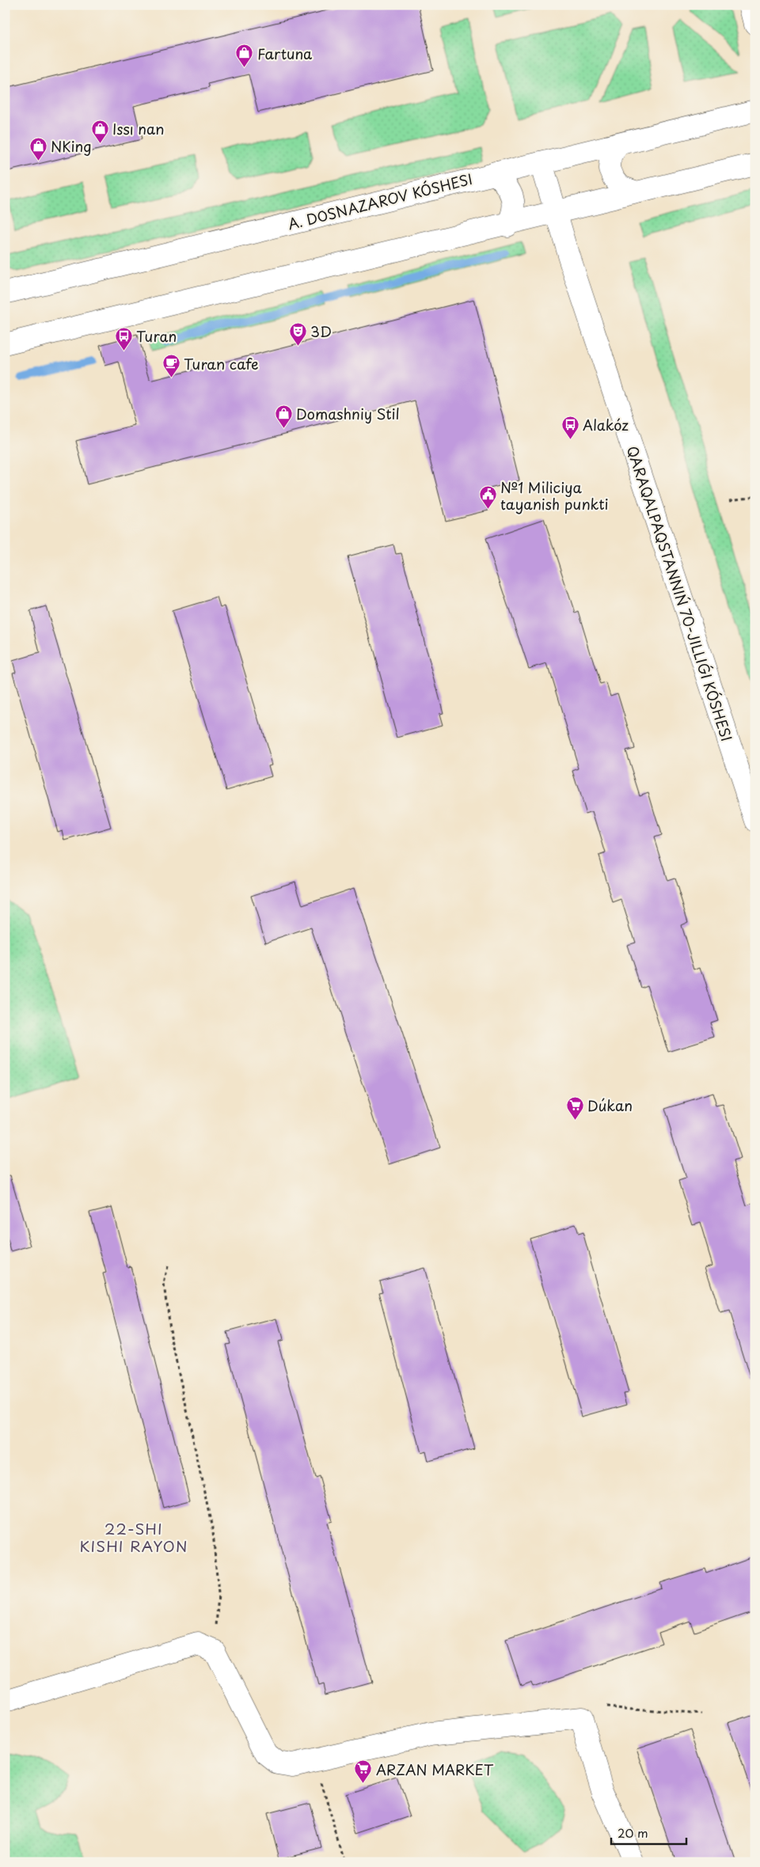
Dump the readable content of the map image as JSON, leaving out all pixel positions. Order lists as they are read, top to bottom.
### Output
{
  "streets": {
    "main road": ["A. DOSNAZAROV KÓSHESI"]
  },
  "districts": ["22-SHI KISHI RAYON"],
  "places": {
    "shop": [
      "Fartuna",
      "Issı nan",
      "NKing",
      "Domashniy Stil"
    ],
    "theatre": ["3D"],
    "bus stop": ["Turan", "Alakóz"],
    "cafe": ["Turan cafe"],
    "public building": ["№1 Miliciya tayanish punkti"],
    "supermarket": ["Dúkan", "ARZAN MARKET"]
  },
  "scale_bar": "20 m"
}
